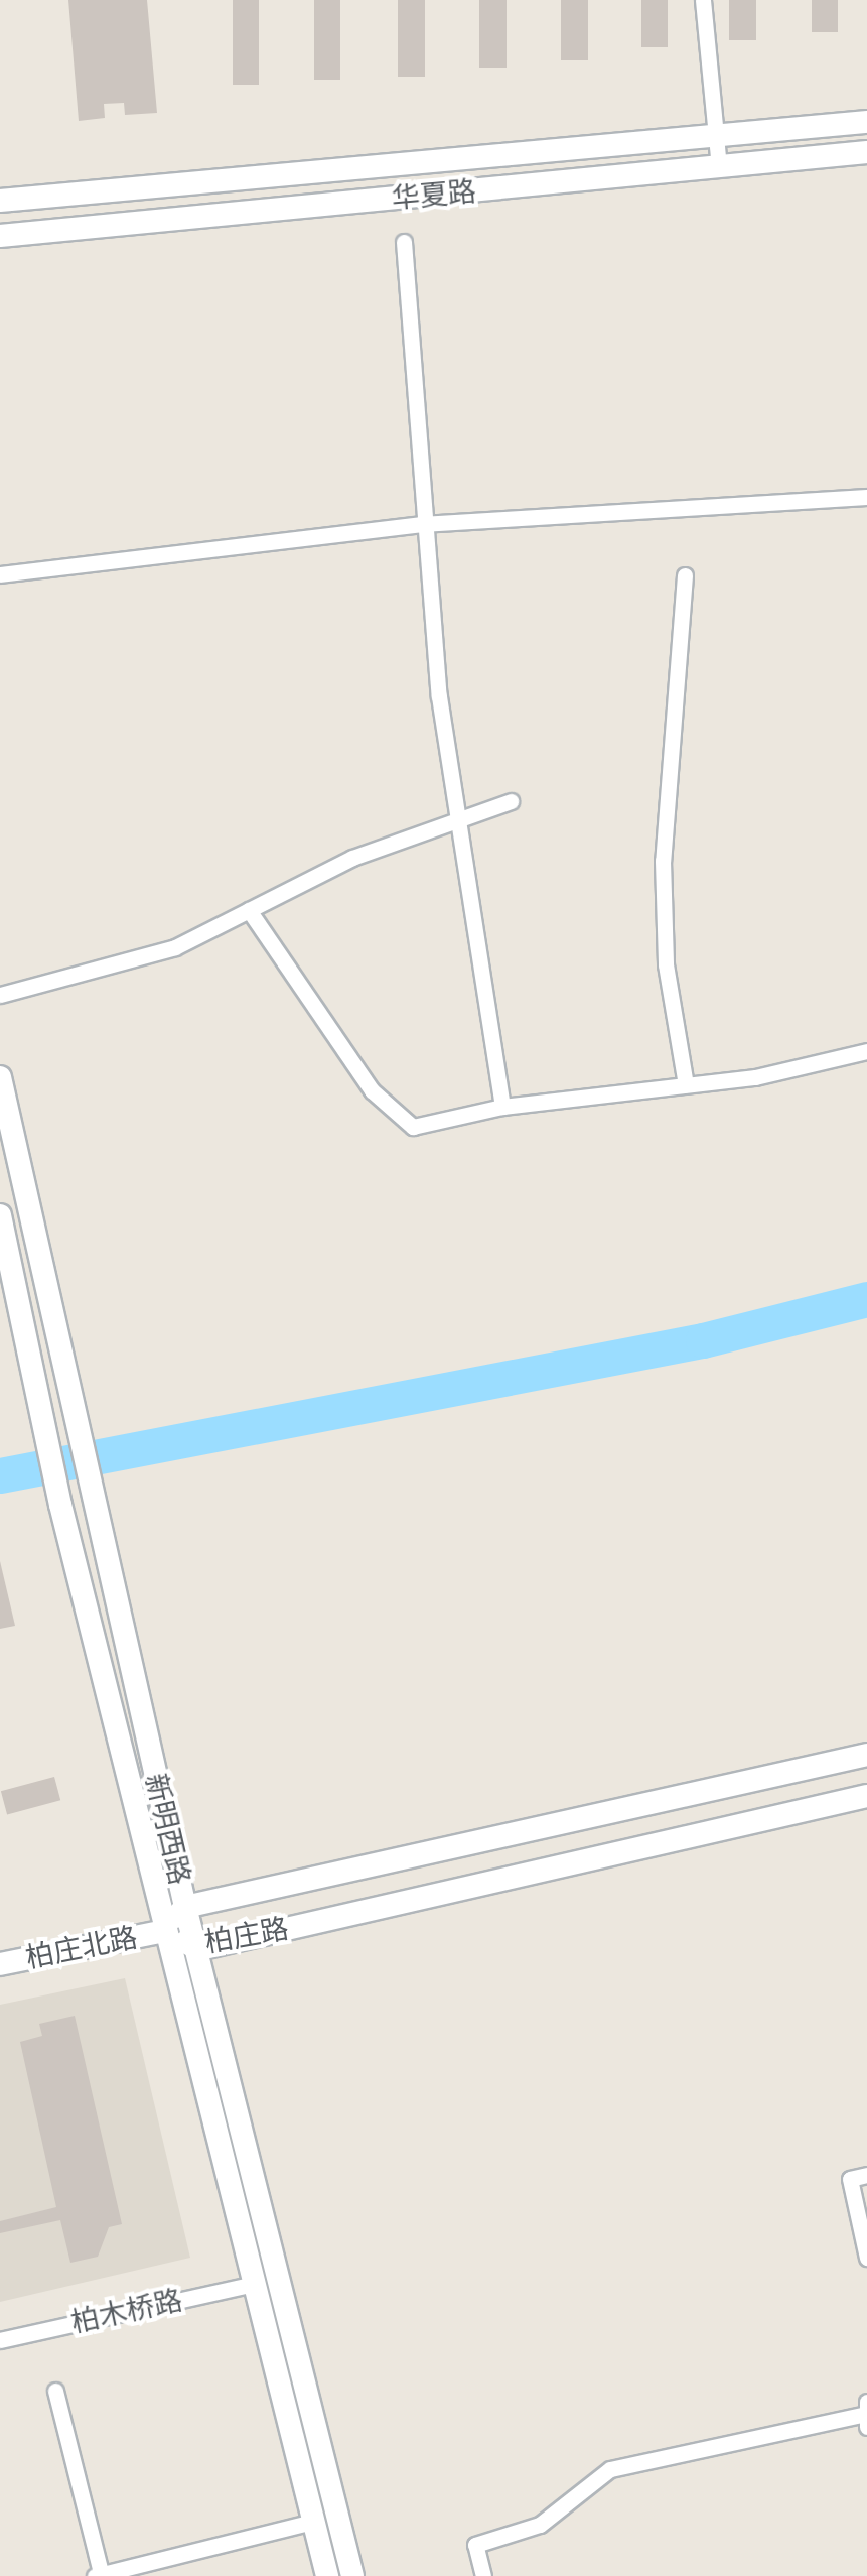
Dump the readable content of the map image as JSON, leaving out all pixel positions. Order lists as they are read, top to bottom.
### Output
{
  "streets": {
    "street": [
      "华夏路",
      "新明西路",
      "柏庄路",
      "柏庄北路",
      "柏木桥路"
    ]
  },
  "crossings": [
    ["新明西路", "柏庄路"],
    ["新明西路", "柏庄北路"],
    ["新明西路", "柏木桥路"],
    ["柏庄路", "柏庄北路"]
  ]
}
